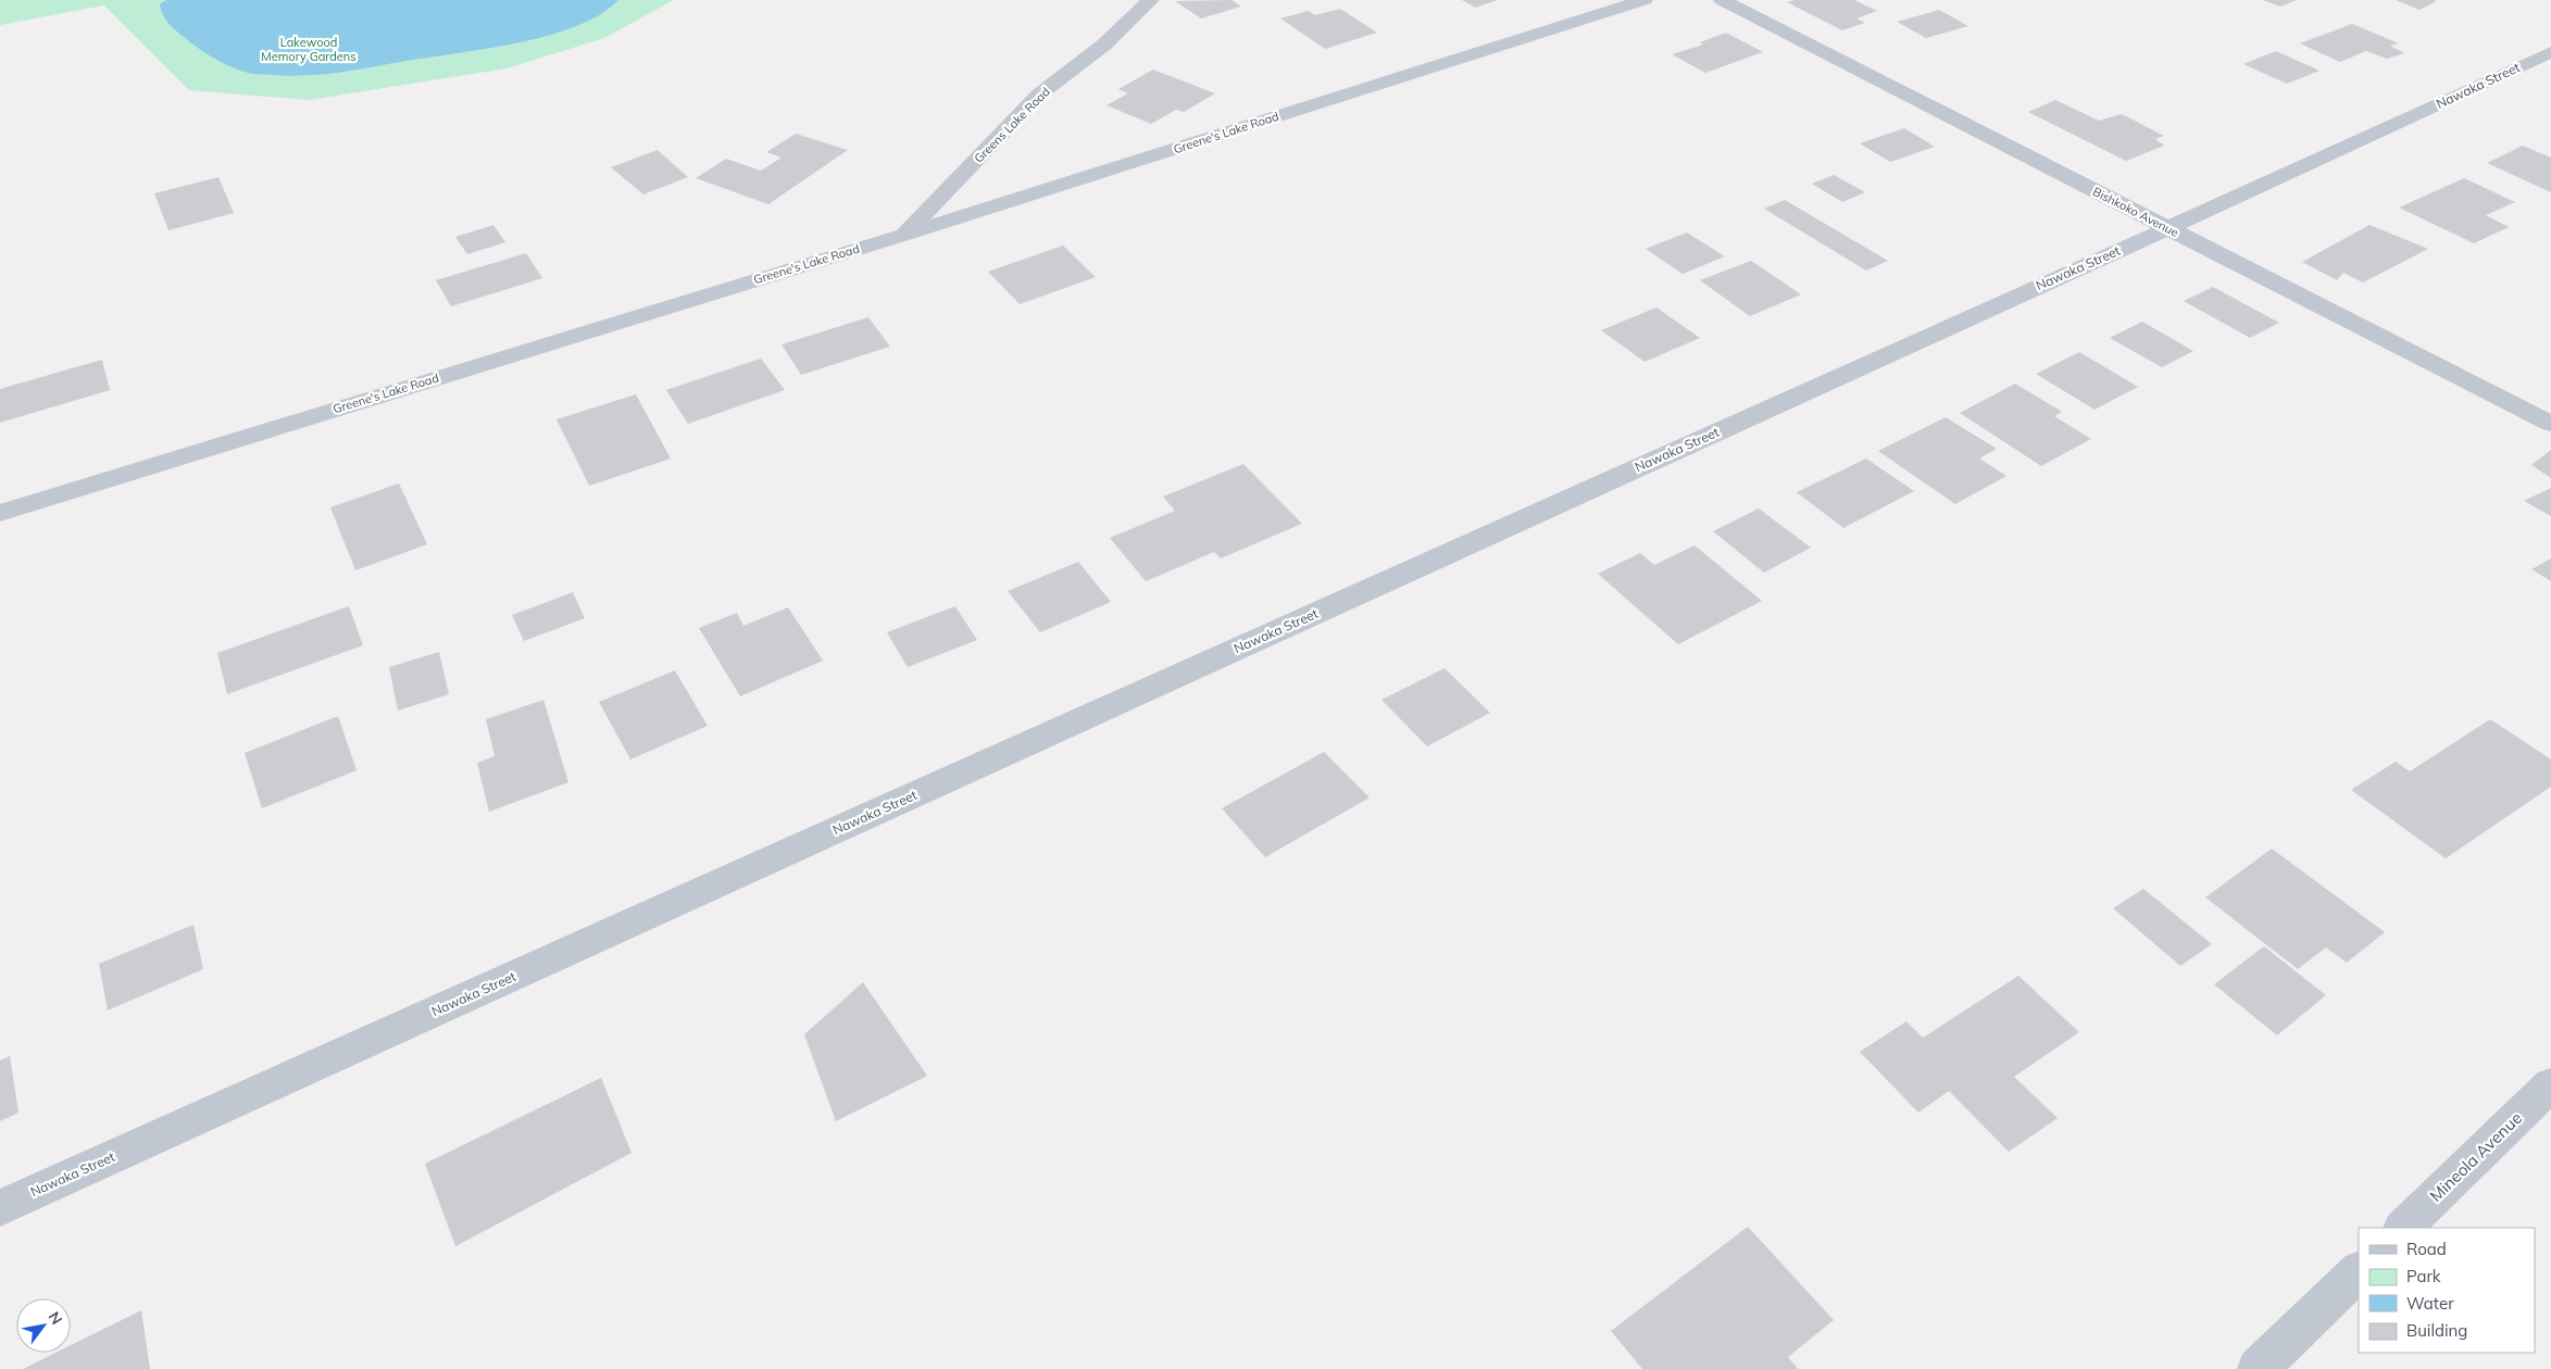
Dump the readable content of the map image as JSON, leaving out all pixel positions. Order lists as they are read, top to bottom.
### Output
{
  "streets": {
    "street": [
      "Nawaka Street",
      "Greens Lake Road",
      "Greene's Lake Road",
      "Bishkoko Avenue",
      "Mineola Avenue"
    ]
  },
  "crossings": [
    ["Nawaka Street", "Bishkoko Avenue"],
    ["Greens Lake Road", "Greene's Lake Road"]
  ],
  "parks": ["Lakewood Memory Gardens"],
  "legend": [
    "Road",
    "Park",
    "Water",
    "Building"
  ],
  "north": "top right"
}
